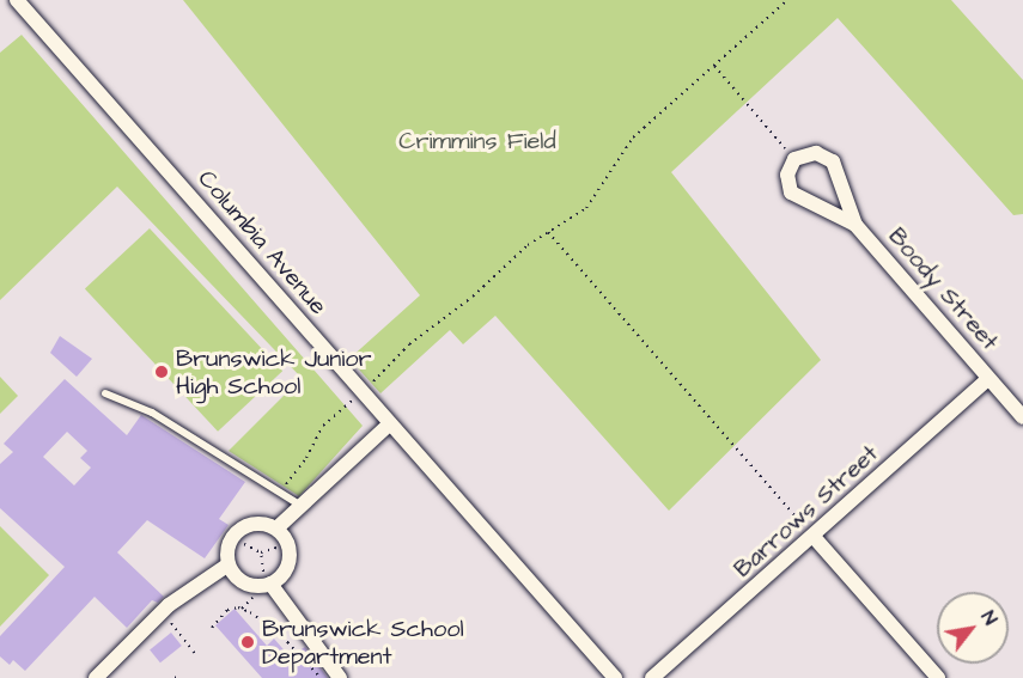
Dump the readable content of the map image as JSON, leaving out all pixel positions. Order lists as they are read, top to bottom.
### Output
{
  "streets": {
    "street": ["Columbia Avenue", "Boody Street", "Barrows Street"]
  },
  "crossings": [
    ["Boody Street", "Barrows Street"]
  ],
  "parks": ["Crimmins Field"],
  "places": ["Brunswick Junior High School", "Brunswick School Department"],
  "north": "top right"
}
